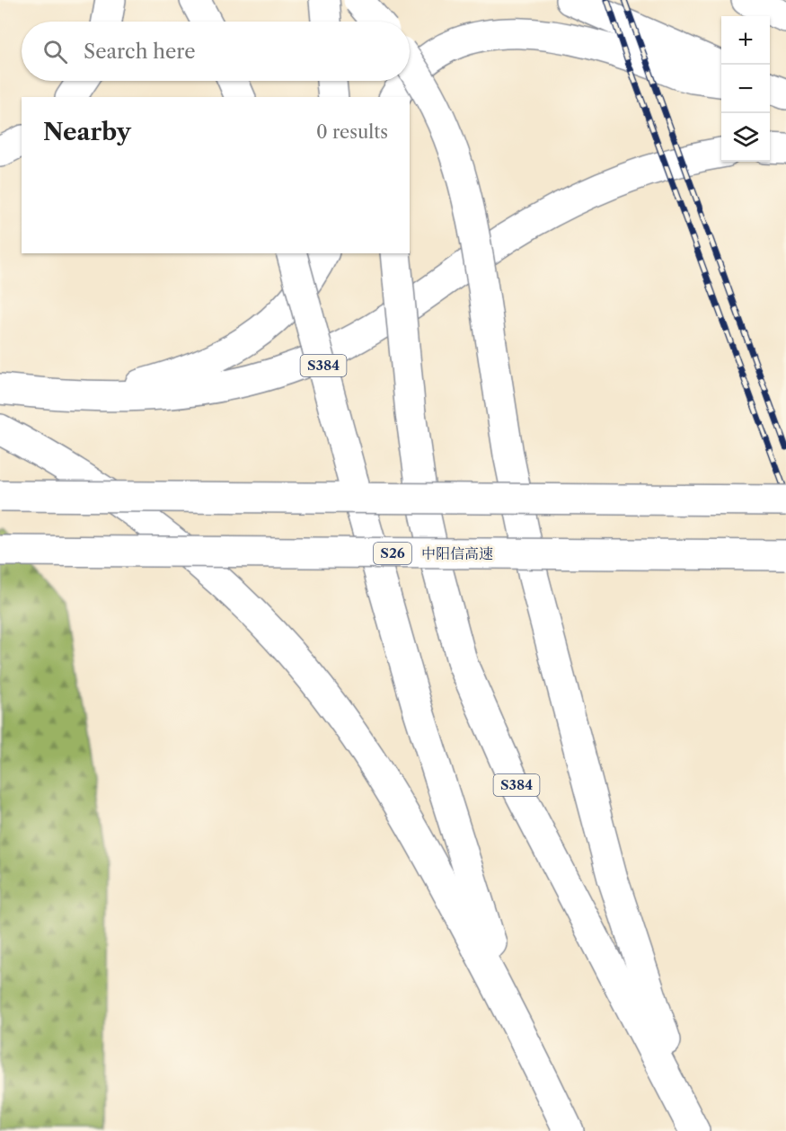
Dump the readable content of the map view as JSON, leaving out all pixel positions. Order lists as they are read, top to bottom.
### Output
{
  "streets": {
    "highway": ["S384", "S26", "中阳信高速"]
  },
  "page": {
    "map_buttons": ["+", "−"],
    "search": "Search here",
    "heading": ["Nearby", "0 results"]
  }
}
